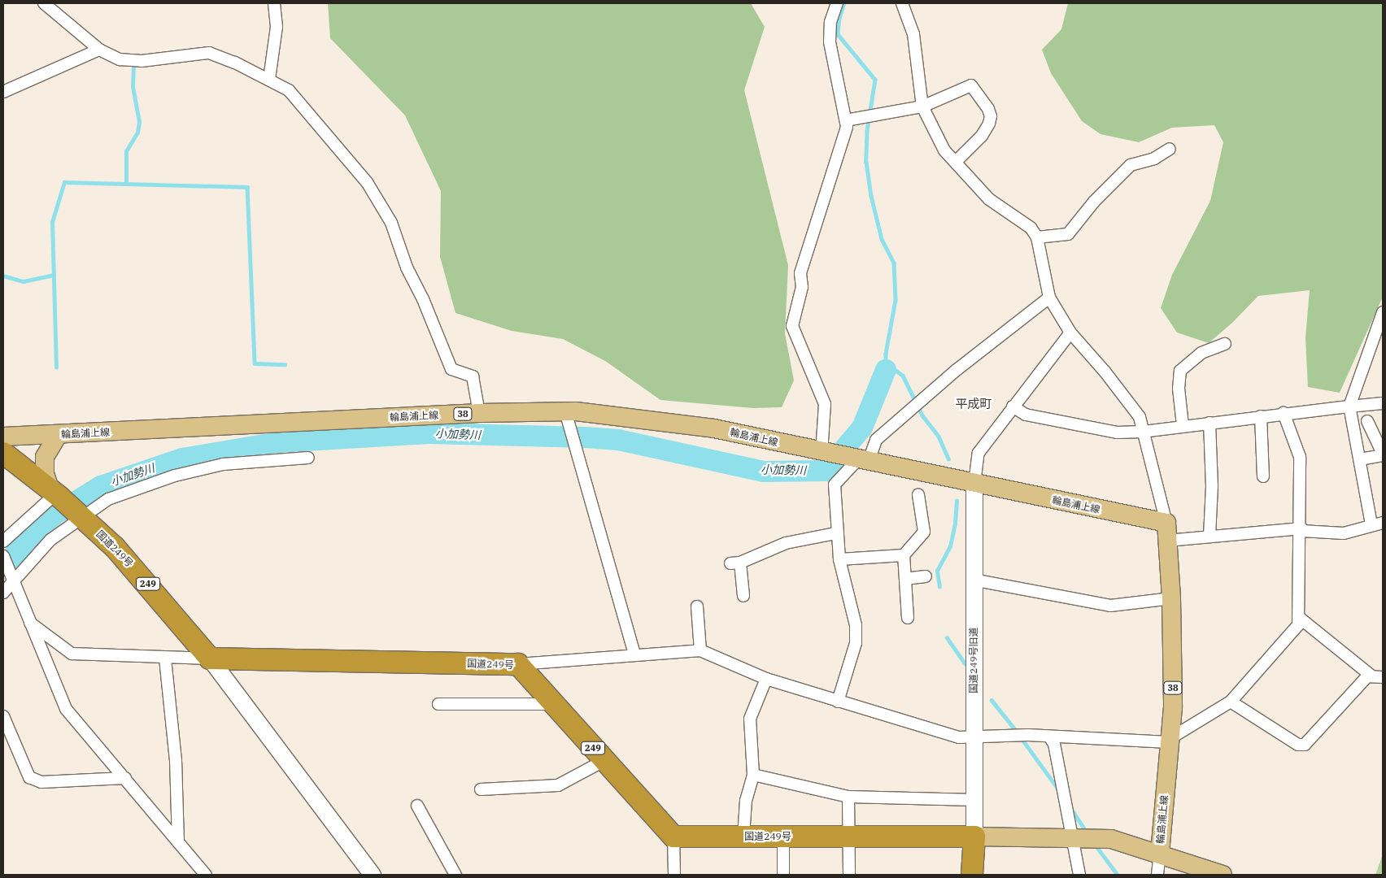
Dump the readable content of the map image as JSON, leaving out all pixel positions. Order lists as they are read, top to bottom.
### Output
{
  "streets": {
    "highway": ["国道249号", "249"],
    "main road": ["38", "輪島浦上線"],
    "street": ["国道249号旧道"]
  },
  "crossings": [
    ["輪島浦上線", "国道249号"],
    ["輪島浦上線", "国道249号旧道"],
    ["国道249号", "国道249号旧道"]
  ],
  "districts": ["平成町"],
  "water": ["小加勢川"]
}
